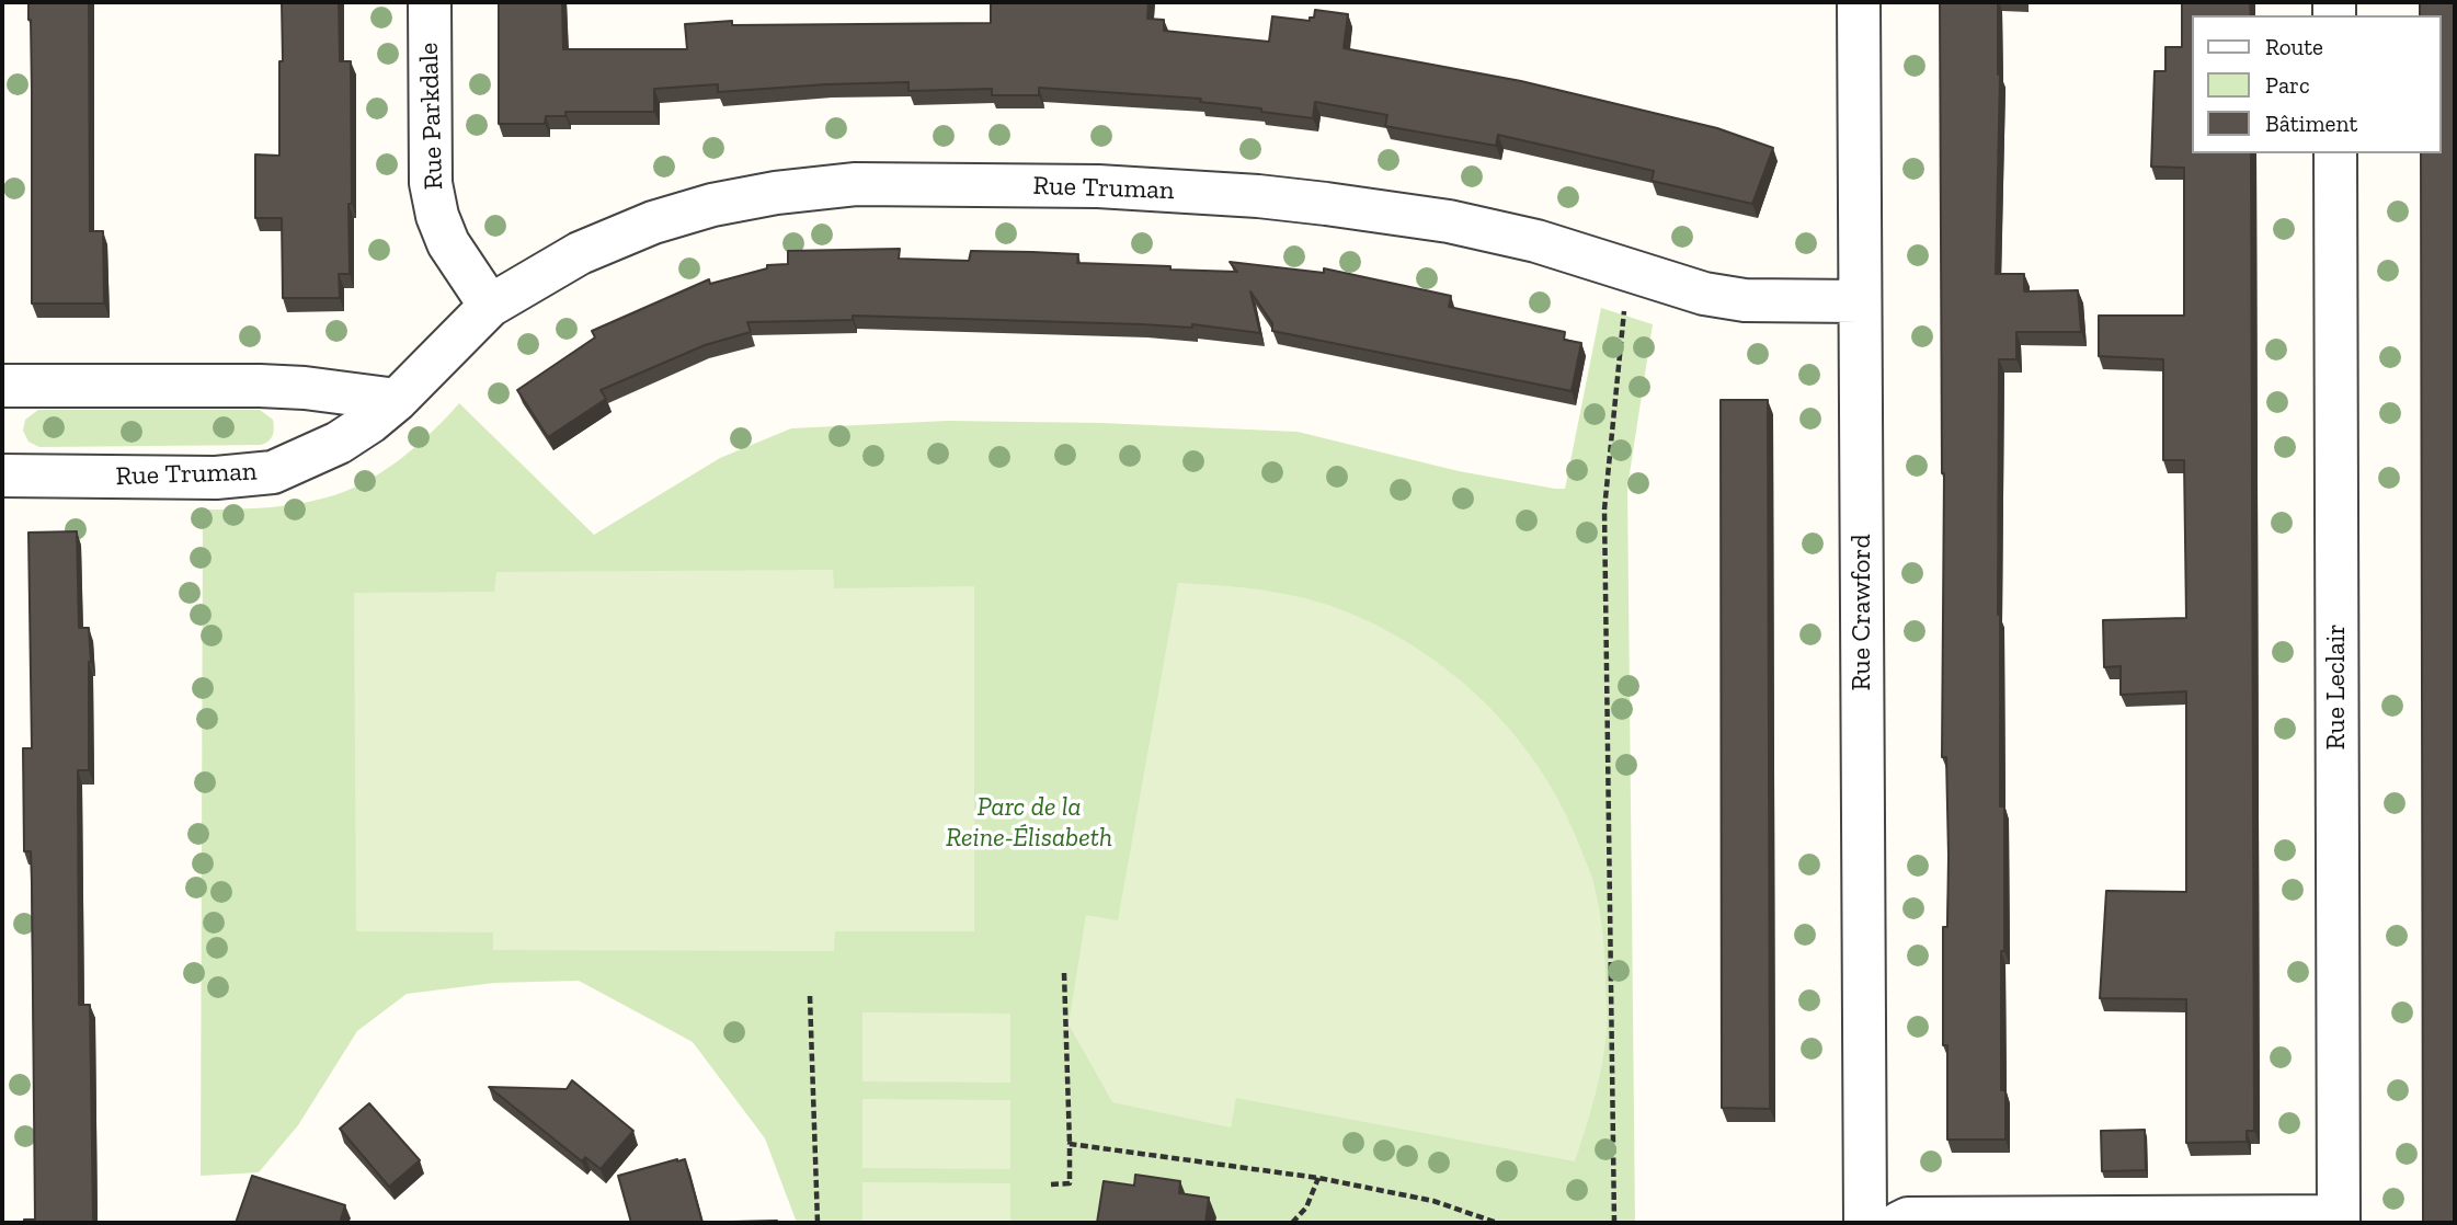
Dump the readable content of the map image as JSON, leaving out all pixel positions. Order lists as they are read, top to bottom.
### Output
{
  "streets": {
    "street": [
      "Rue Parkdale",
      "Rue Truman",
      "Rue Crawford",
      "Rue Leclair"
    ]
  },
  "crossings": [
    ["Rue Parkdale", "Rue Truman"],
    ["Rue Truman", "Rue Crawford"]
  ],
  "parks": ["Parc de la Reine-Élisabeth"],
  "legend": ["Route", "Parc", "Bâtiment"]
}
